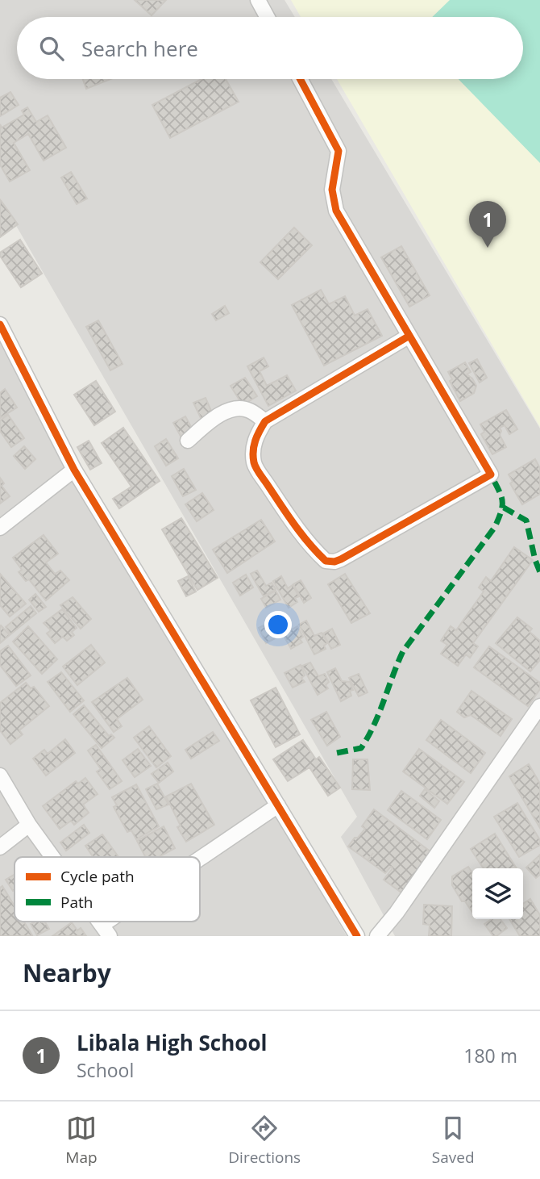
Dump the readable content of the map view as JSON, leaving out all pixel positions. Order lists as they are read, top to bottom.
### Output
{
  "legend": ["Cycle path", "Path"],
  "page": {
    "search": "Search here",
    "pins": "1",
    "heading": "Nearby",
    "list": [
      {
        "mark": "1",
        "name": "Libala High School",
        "note": "School",
        "value": "180 m"
      }
    ],
    "nav": ["Map", "Directions", "Saved"]
  }
}
